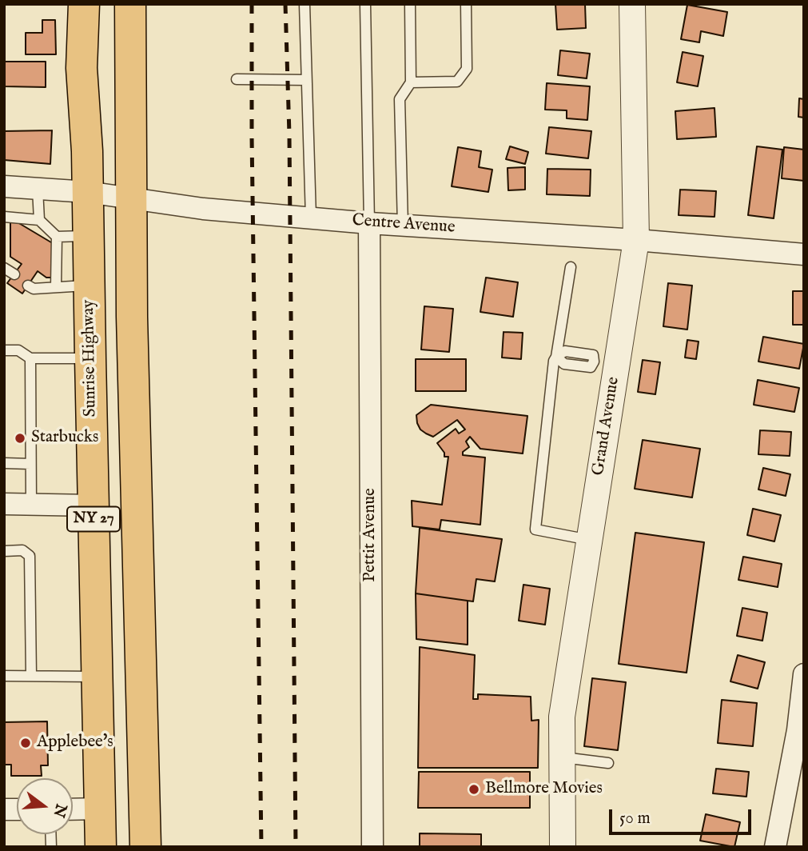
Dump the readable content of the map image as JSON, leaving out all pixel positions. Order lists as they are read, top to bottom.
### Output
{
  "streets": {
    "highway": ["Sunrise Highway", "NY 27"],
    "street": ["Centre Avenue", "Grand Avenue", "Pettit Avenue"]
  },
  "crossings": [
    ["Centre Avenue", "Sunrise Highway"],
    ["Centre Avenue", "Grand Avenue"],
    ["Centre Avenue", "NY 27"],
    ["Centre Avenue", "Pettit Avenue"]
  ],
  "places": ["Starbucks", "Applebee's", "Bellmore Movies"],
  "scale_bar": "50 m",
  "north": "right"
}
